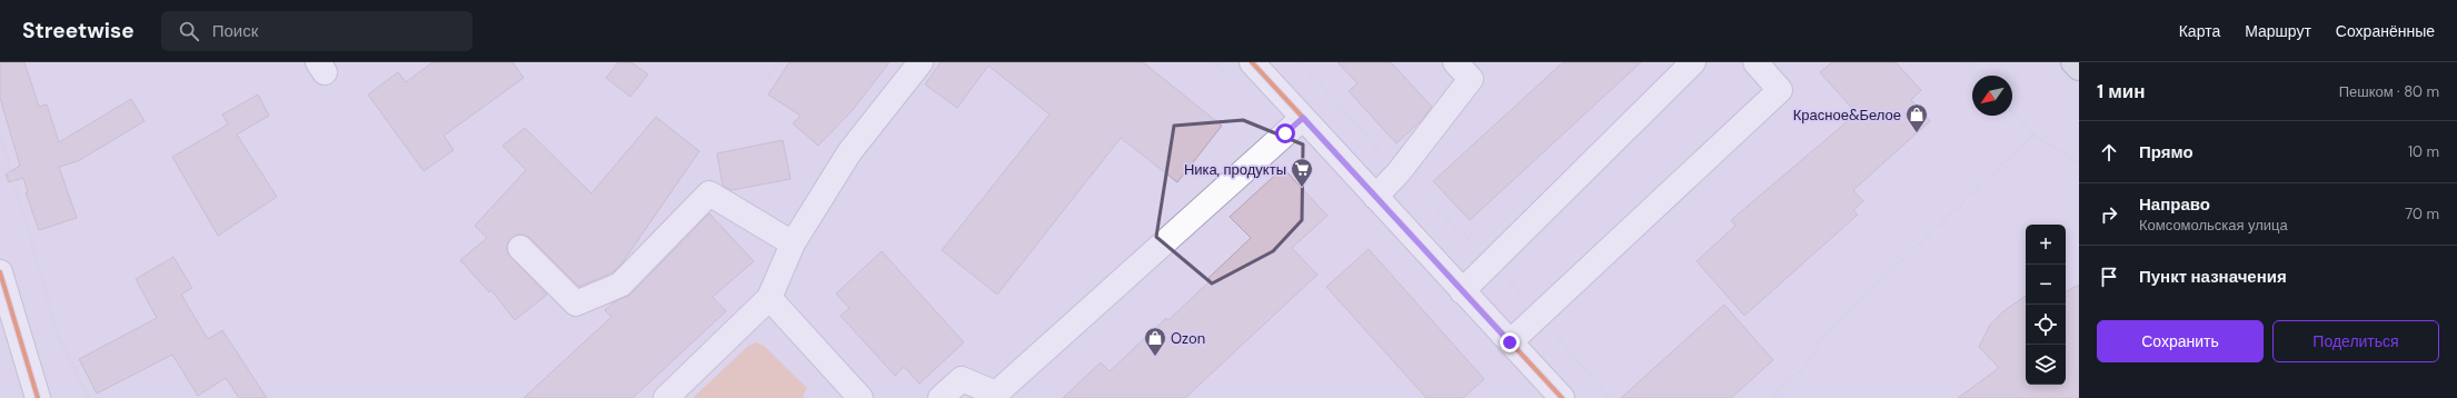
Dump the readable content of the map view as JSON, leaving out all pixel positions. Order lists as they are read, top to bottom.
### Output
{
  "places": {
    "shop": ["Красное&Белое", "Ozon"],
    "supermarket": ["Ника, продукты"]
  },
  "north": "bottom left",
  "page": {
    "header": "Streetwise",
    "search": "Поиск",
    "nav": ["Карта", "Маршрут", "Сохранённые"],
    "heading": ["1 мин", "Пешком · 80 m"],
    "list": [
      ["Прямо", "10 m"],
      ["Направо", "Комсомольская улица", "70 m"],
      "Пункт назначения"
    ],
    "map_buttons": ["+", "−"],
    "buttons": ["Сохранить", "Поделиться"]
  }
}
